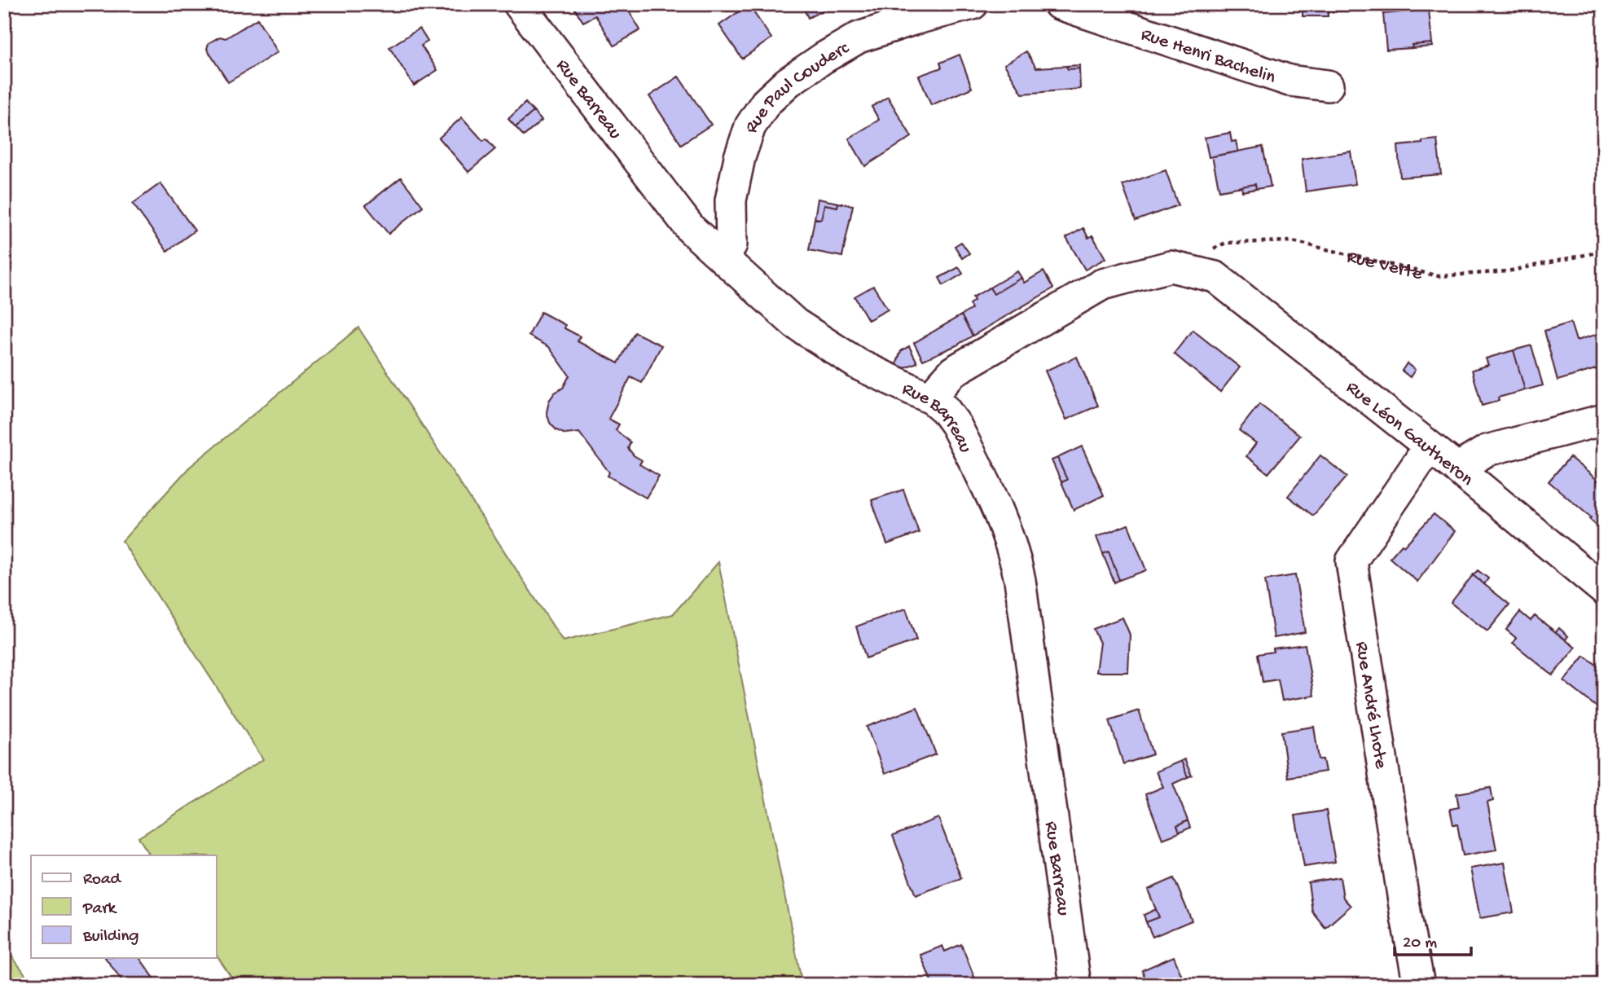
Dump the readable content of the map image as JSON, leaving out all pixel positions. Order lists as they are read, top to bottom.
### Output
{
  "streets": {
    "street": [
      "Rue Henri Bachelin",
      "Rue Paul Couderc",
      "Rue Barreau",
      "Rue Léon Gautheron",
      "Rue André Lhote"
    ],
    "path": ["Rue Verte"]
  },
  "crossings": [
    ["Rue Paul Couderc", "Rue Barreau"],
    ["Rue Verte", "Rue Léon Gautheron"],
    ["Rue Léon Gautheron", "Rue André Lhote"]
  ],
  "legend": ["Road", "Park", "Building"],
  "scale_bar": "20 m"
}
